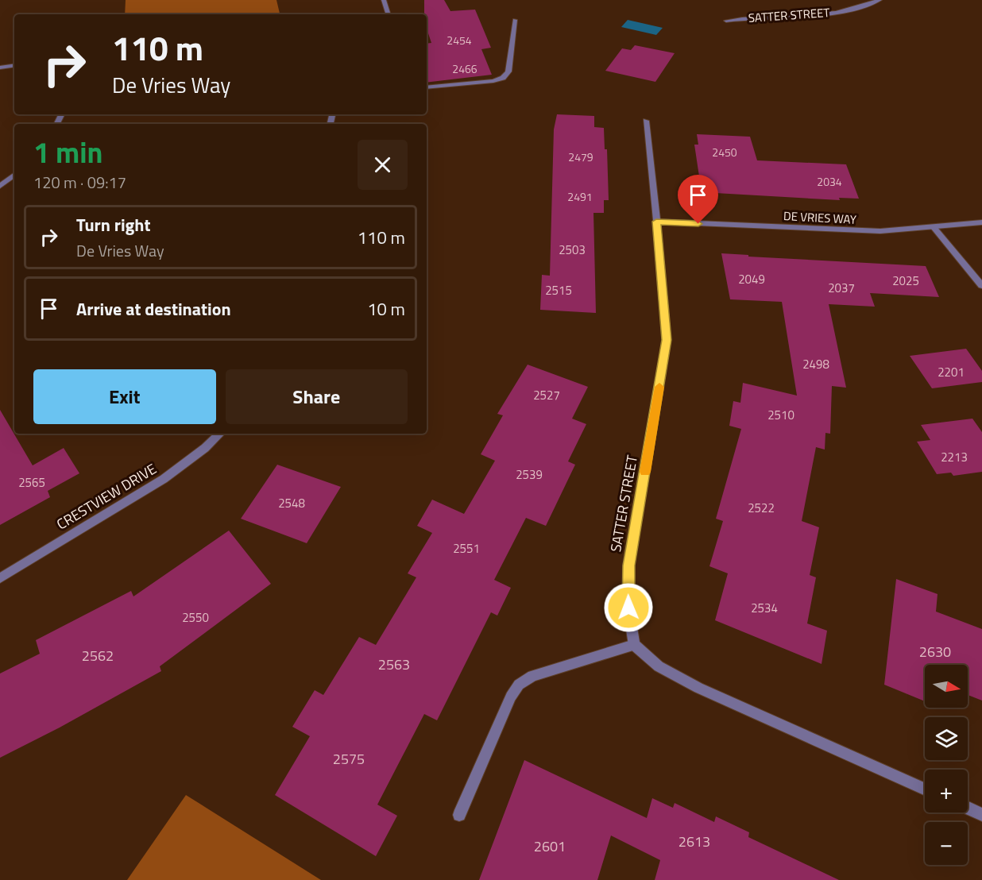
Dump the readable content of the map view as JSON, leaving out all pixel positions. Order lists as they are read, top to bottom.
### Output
{
  "streets": {
    "street": ["SATTER STREET", "DE VRIES WAY", "CRESTVIEW DRIVE"]
  },
  "crossings": [
    ["SATTER STREET", "DE VRIES WAY"]
  ],
  "house_numbers": [
    "2454",
    "2466",
    "2450",
    "2479",
    "2034",
    "2491",
    "2503",
    "2049",
    "2025",
    "2037",
    "2515",
    "2498",
    "2201",
    "2527",
    "2510",
    "2213",
    "2539",
    "2565",
    "2548",
    "2522",
    "2551",
    "2534",
    "2550",
    "2630",
    "2562",
    "2563",
    "2575",
    "2613",
    "2601"
  ],
  "north": "right",
  "page": {
    "turn": ["110 m", "De Vries Way"],
    "heading": ["1 min", "120 m · 09:17"],
    "list": [
      {
        "name": "Turn right",
        "note": "De Vries Way",
        "value": "110 m"
      },
      {
        "name": "Arrive at destination",
        "value": "10 m"
      }
    ],
    "buttons": ["Exit", "Share"],
    "map_buttons": ["+", "−"]
  }
}
